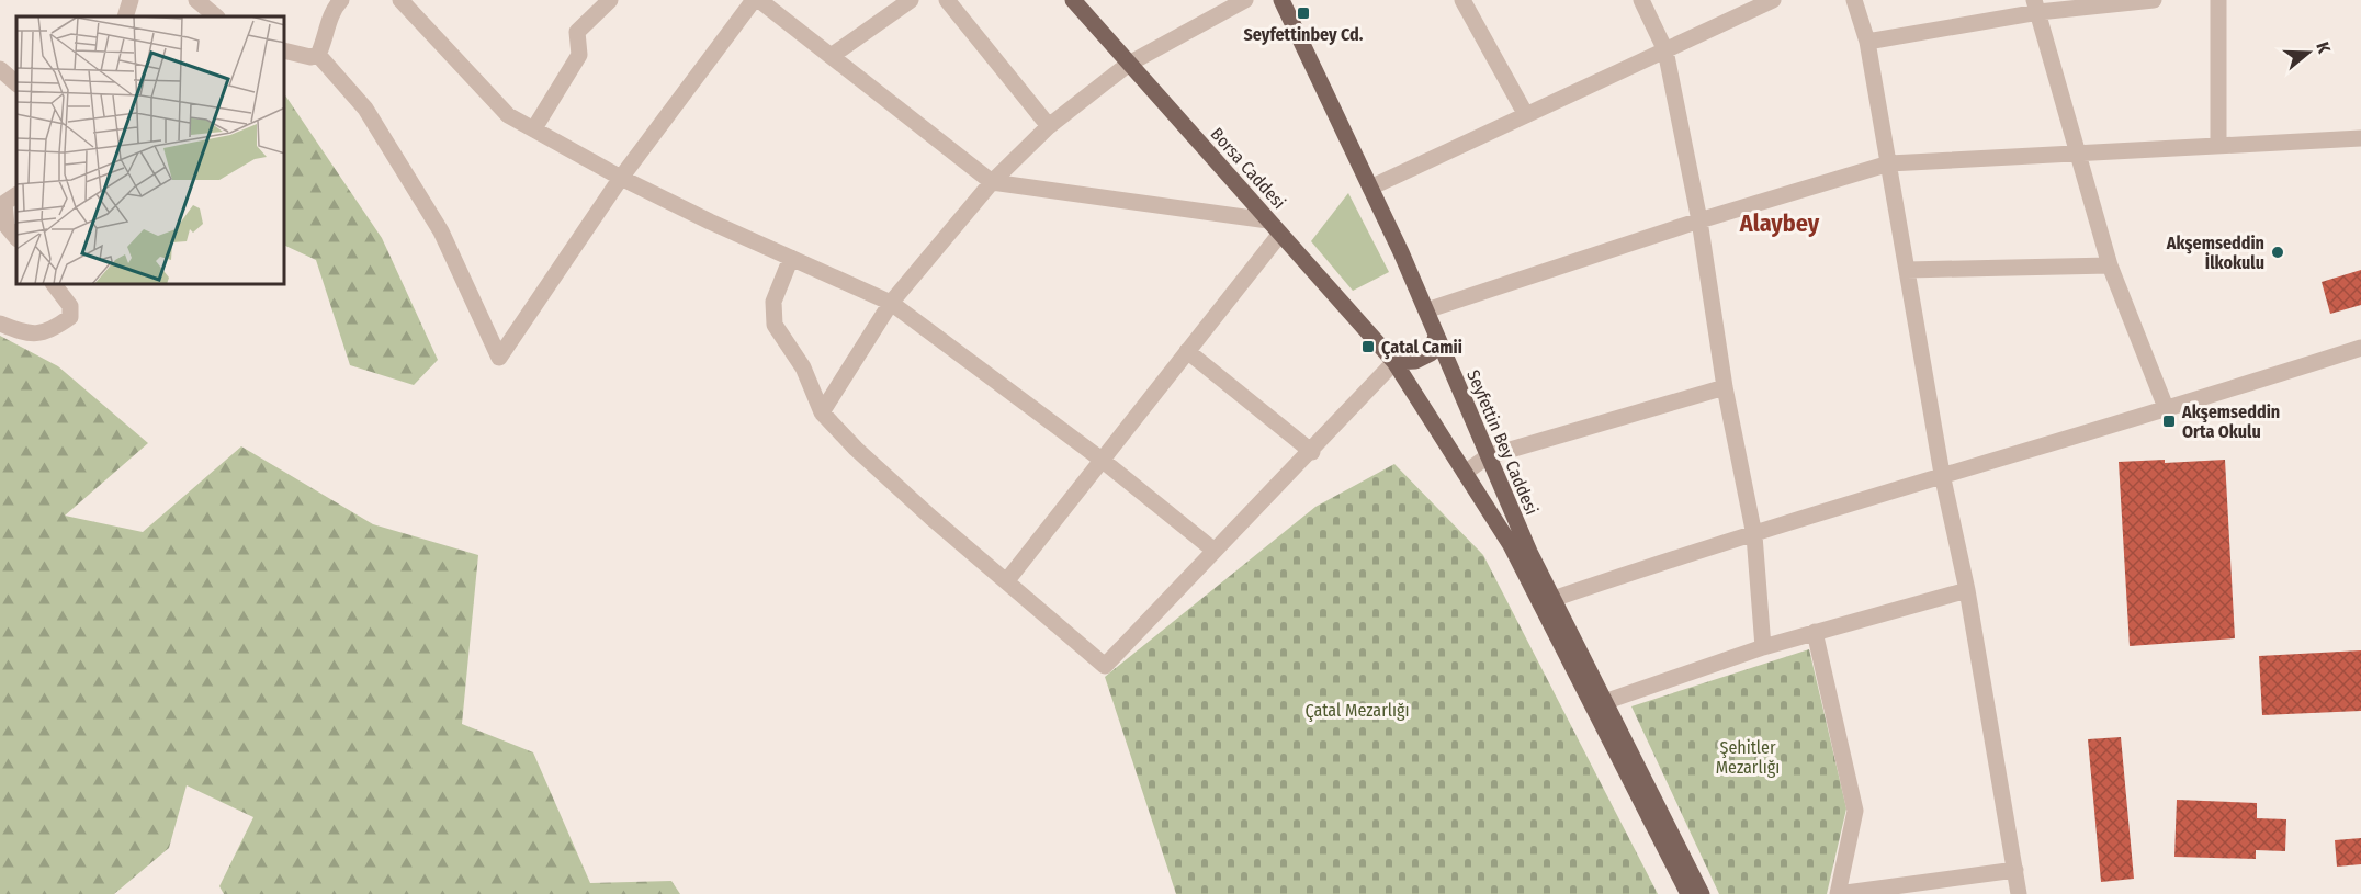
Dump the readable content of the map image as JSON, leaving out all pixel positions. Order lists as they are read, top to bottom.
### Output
{
  "streets": {
    "main road": ["Borsa Caddesi", "Seyfettin Bey Caddesi"]
  },
  "crossings": [
    ["Borsa Caddesi", "Seyfettin Bey Caddesi"]
  ],
  "districts": ["Alaybey"],
  "parks": ["Çatal Mezarlığı", "Şehitler Mezarlığı"],
  "places": {
    "transit": ["Seyfettinbey Cd.", "Çatal Camii", "Akşemseddin Orta Okulu"],
    "other": ["Akşemseddin İlkokulu"]
  },
  "north": "right"
}
